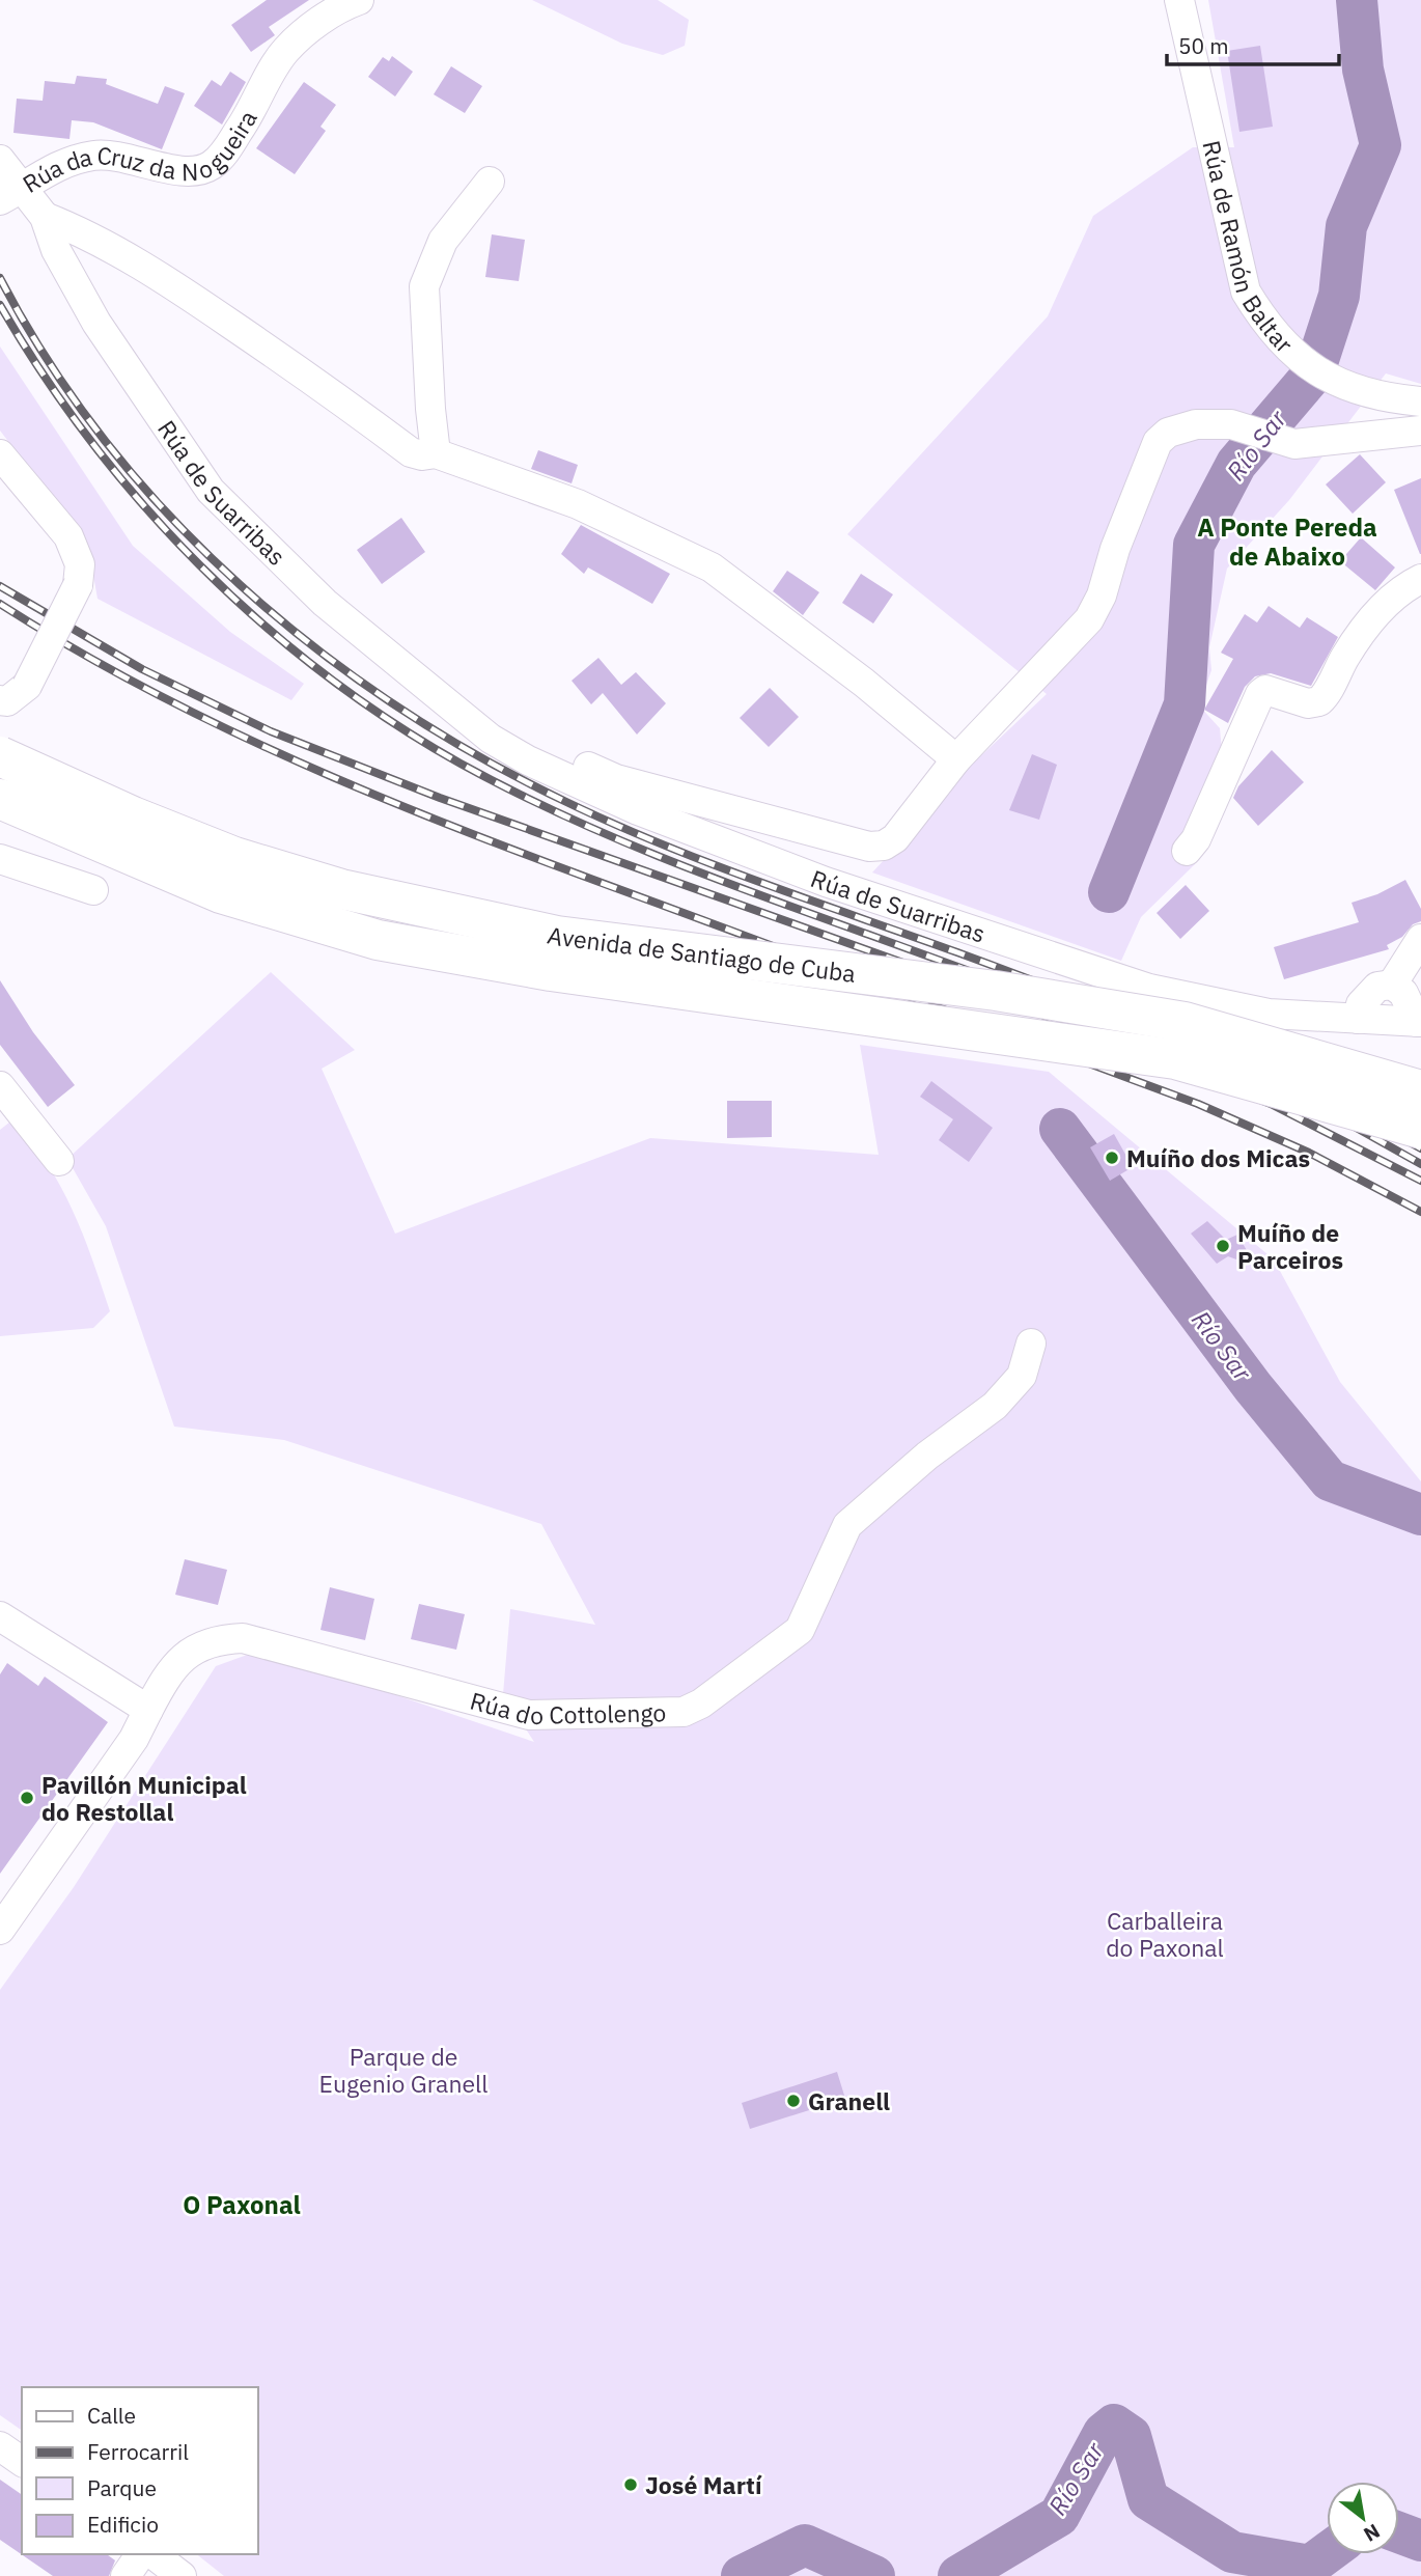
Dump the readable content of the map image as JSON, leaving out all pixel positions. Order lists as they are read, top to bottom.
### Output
{
  "streets": {
    "highway": ["Avenida de Santiago de Cuba"],
    "street": [
      "Rúa da Cruz da Nogueira",
      "Rúa de Ramón Baltar",
      "Rúa de Suarribas",
      "Rúa do Cottolengo"
    ]
  },
  "crossings": [
    ["Rúa da Cruz da Nogueira", "Rúa de Suarribas"]
  ],
  "districts": ["A Ponte Pereda de Abaixo", "O Paxonal"],
  "water": ["Río Sar"],
  "parks": ["Carballeira do Paxonal", "Parque de Eugenio Granell"],
  "places": [
    "Muíño dos Micas",
    "Muíño de Parceiros",
    "Pavillón Municipal do Restollal",
    "Granell",
    "José Martí"
  ],
  "legend": [
    "Calle",
    "Ferrocarril",
    "Parque",
    "Edificio"
  ],
  "scale_bar": "50 m",
  "north": "bottom right"
}
